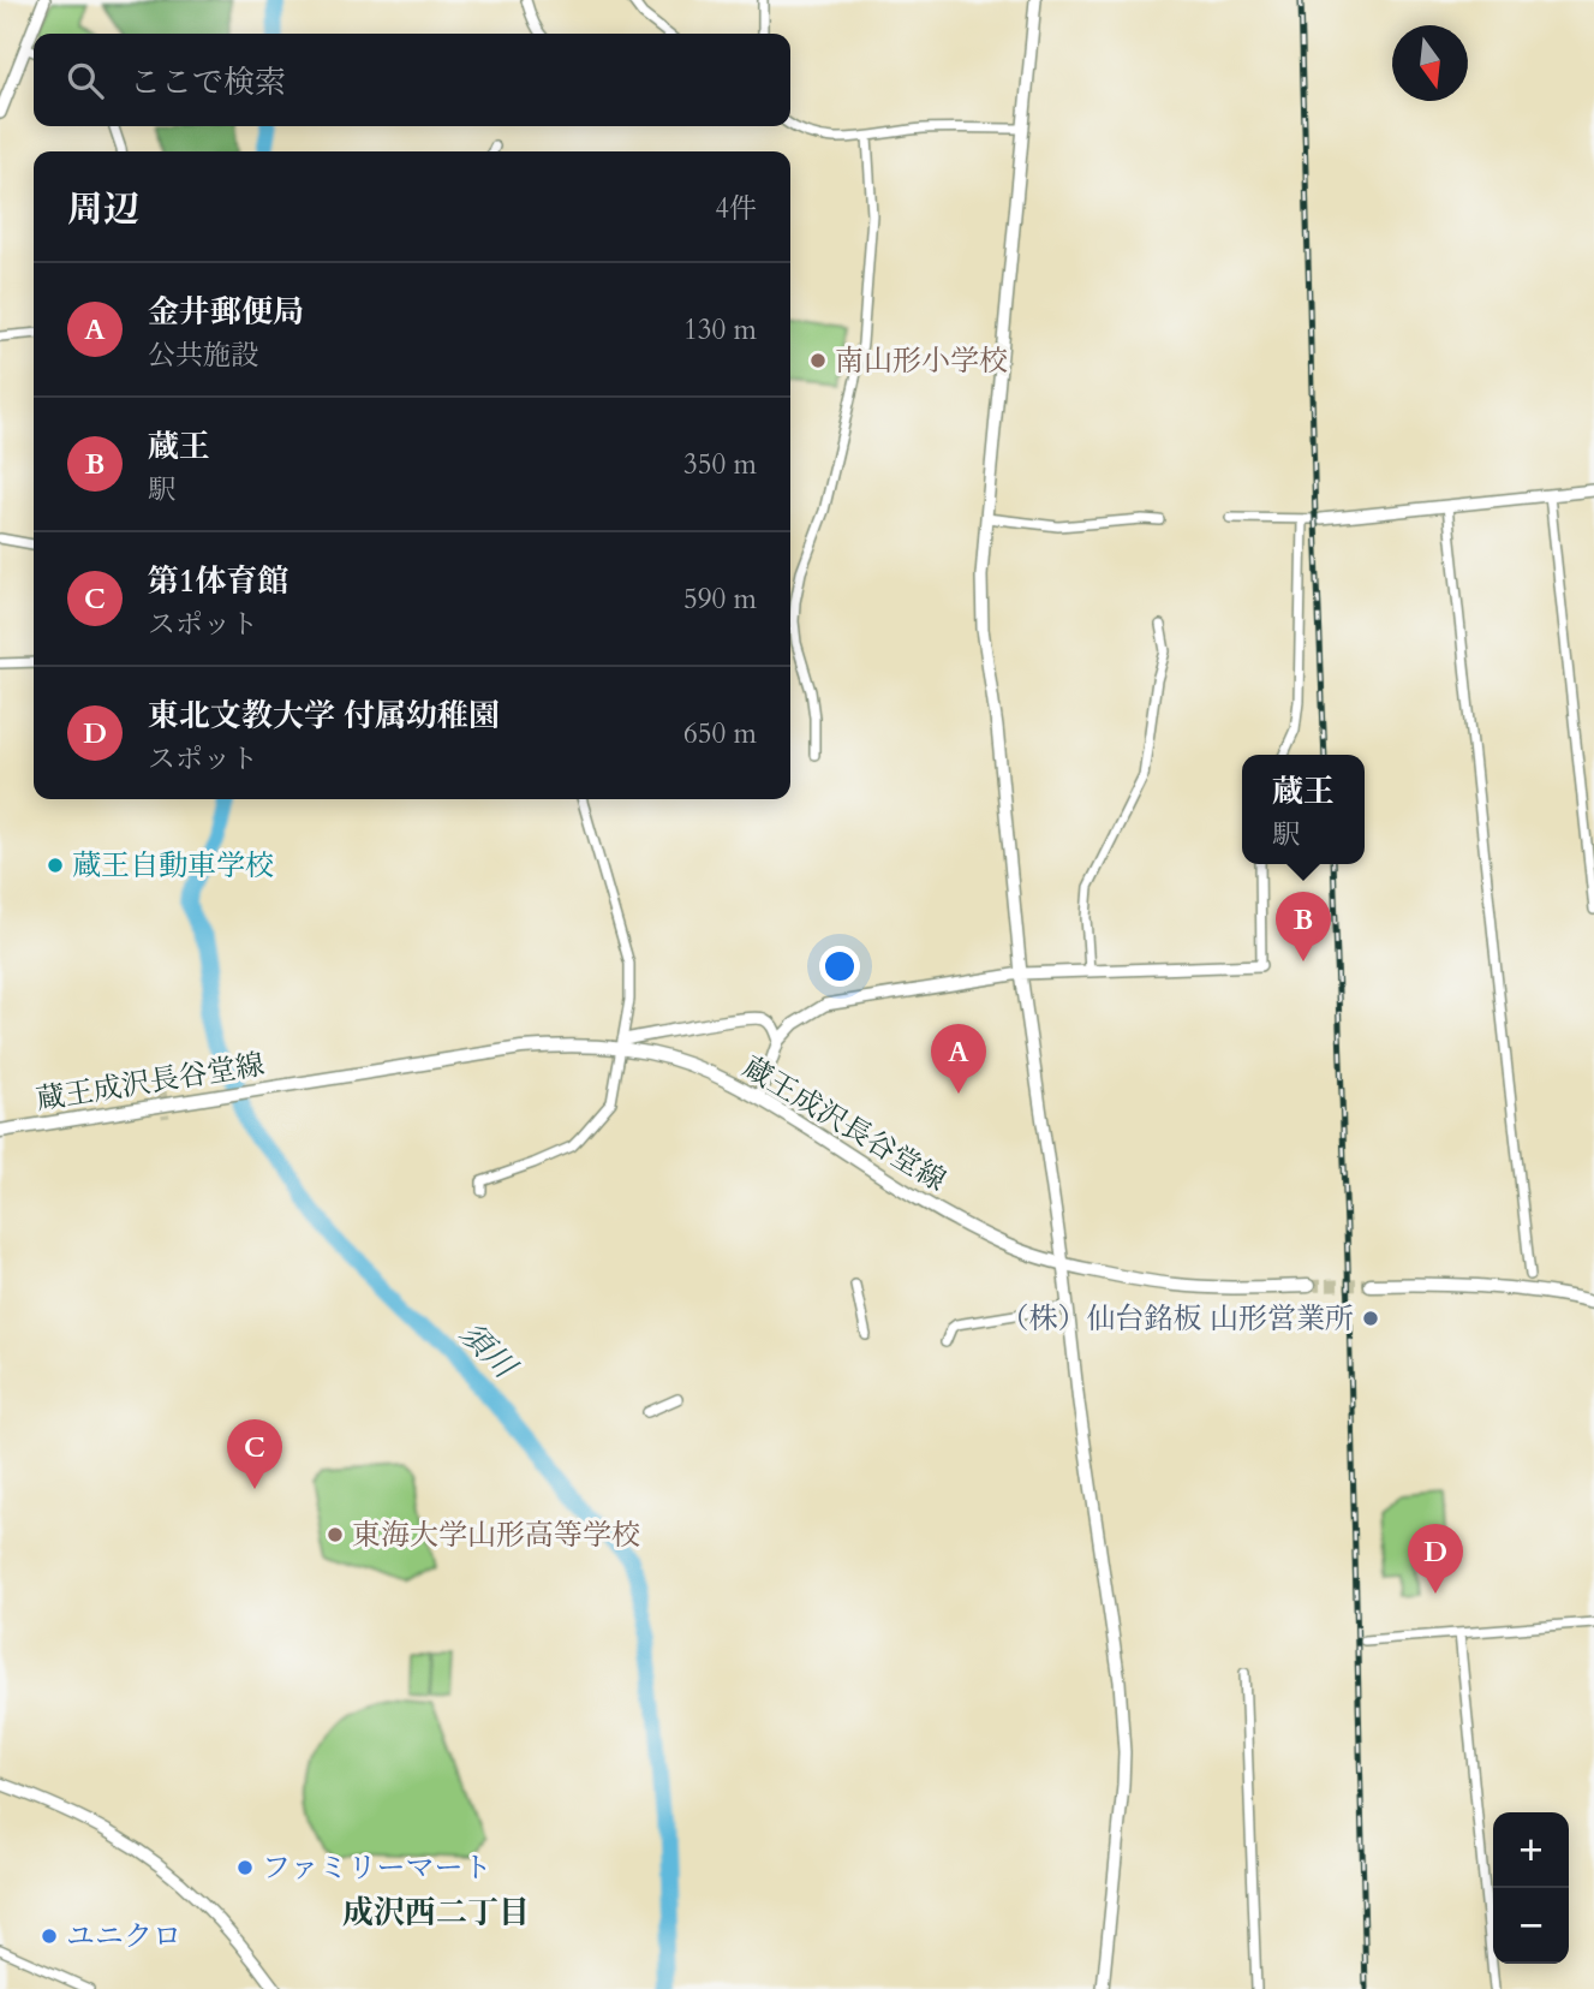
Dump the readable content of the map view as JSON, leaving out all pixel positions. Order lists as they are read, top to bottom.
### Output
{
  "streets": {
    "main road": ["蔵王成沢長谷堂線"]
  },
  "districts": ["成沢西二丁目"],
  "water": ["須川"],
  "places": [
    "南山形小学校",
    "蔵王自動車学校",
    "（株）仙台銘板 山形営業所",
    "東海大学山形高等学校",
    "ファミリーマート",
    "ユニクロ"
  ],
  "north": "bottom",
  "page": {
    "search": "ここで検索",
    "heading": ["周辺", "4件"],
    "list": [
      {
        "mark": "A",
        "name": "金井郵便局",
        "note": "公共施設",
        "value": "130 m"
      },
      {
        "mark": "B",
        "name": "蔵王",
        "note": "駅",
        "value": "350 m"
      },
      {
        "mark": "C",
        "name": "第1体育館",
        "note": "スポット",
        "value": "590 m"
      },
      {
        "mark": "D",
        "name": "東北文教大学 付属幼稚園",
        "note": "スポット",
        "value": "650 m"
      }
    ],
    "popup": ["蔵王", "駅"],
    "pins": [
      "B",
      "A",
      "C",
      "D"
    ],
    "map_buttons": ["+", "−"]
  }
}
